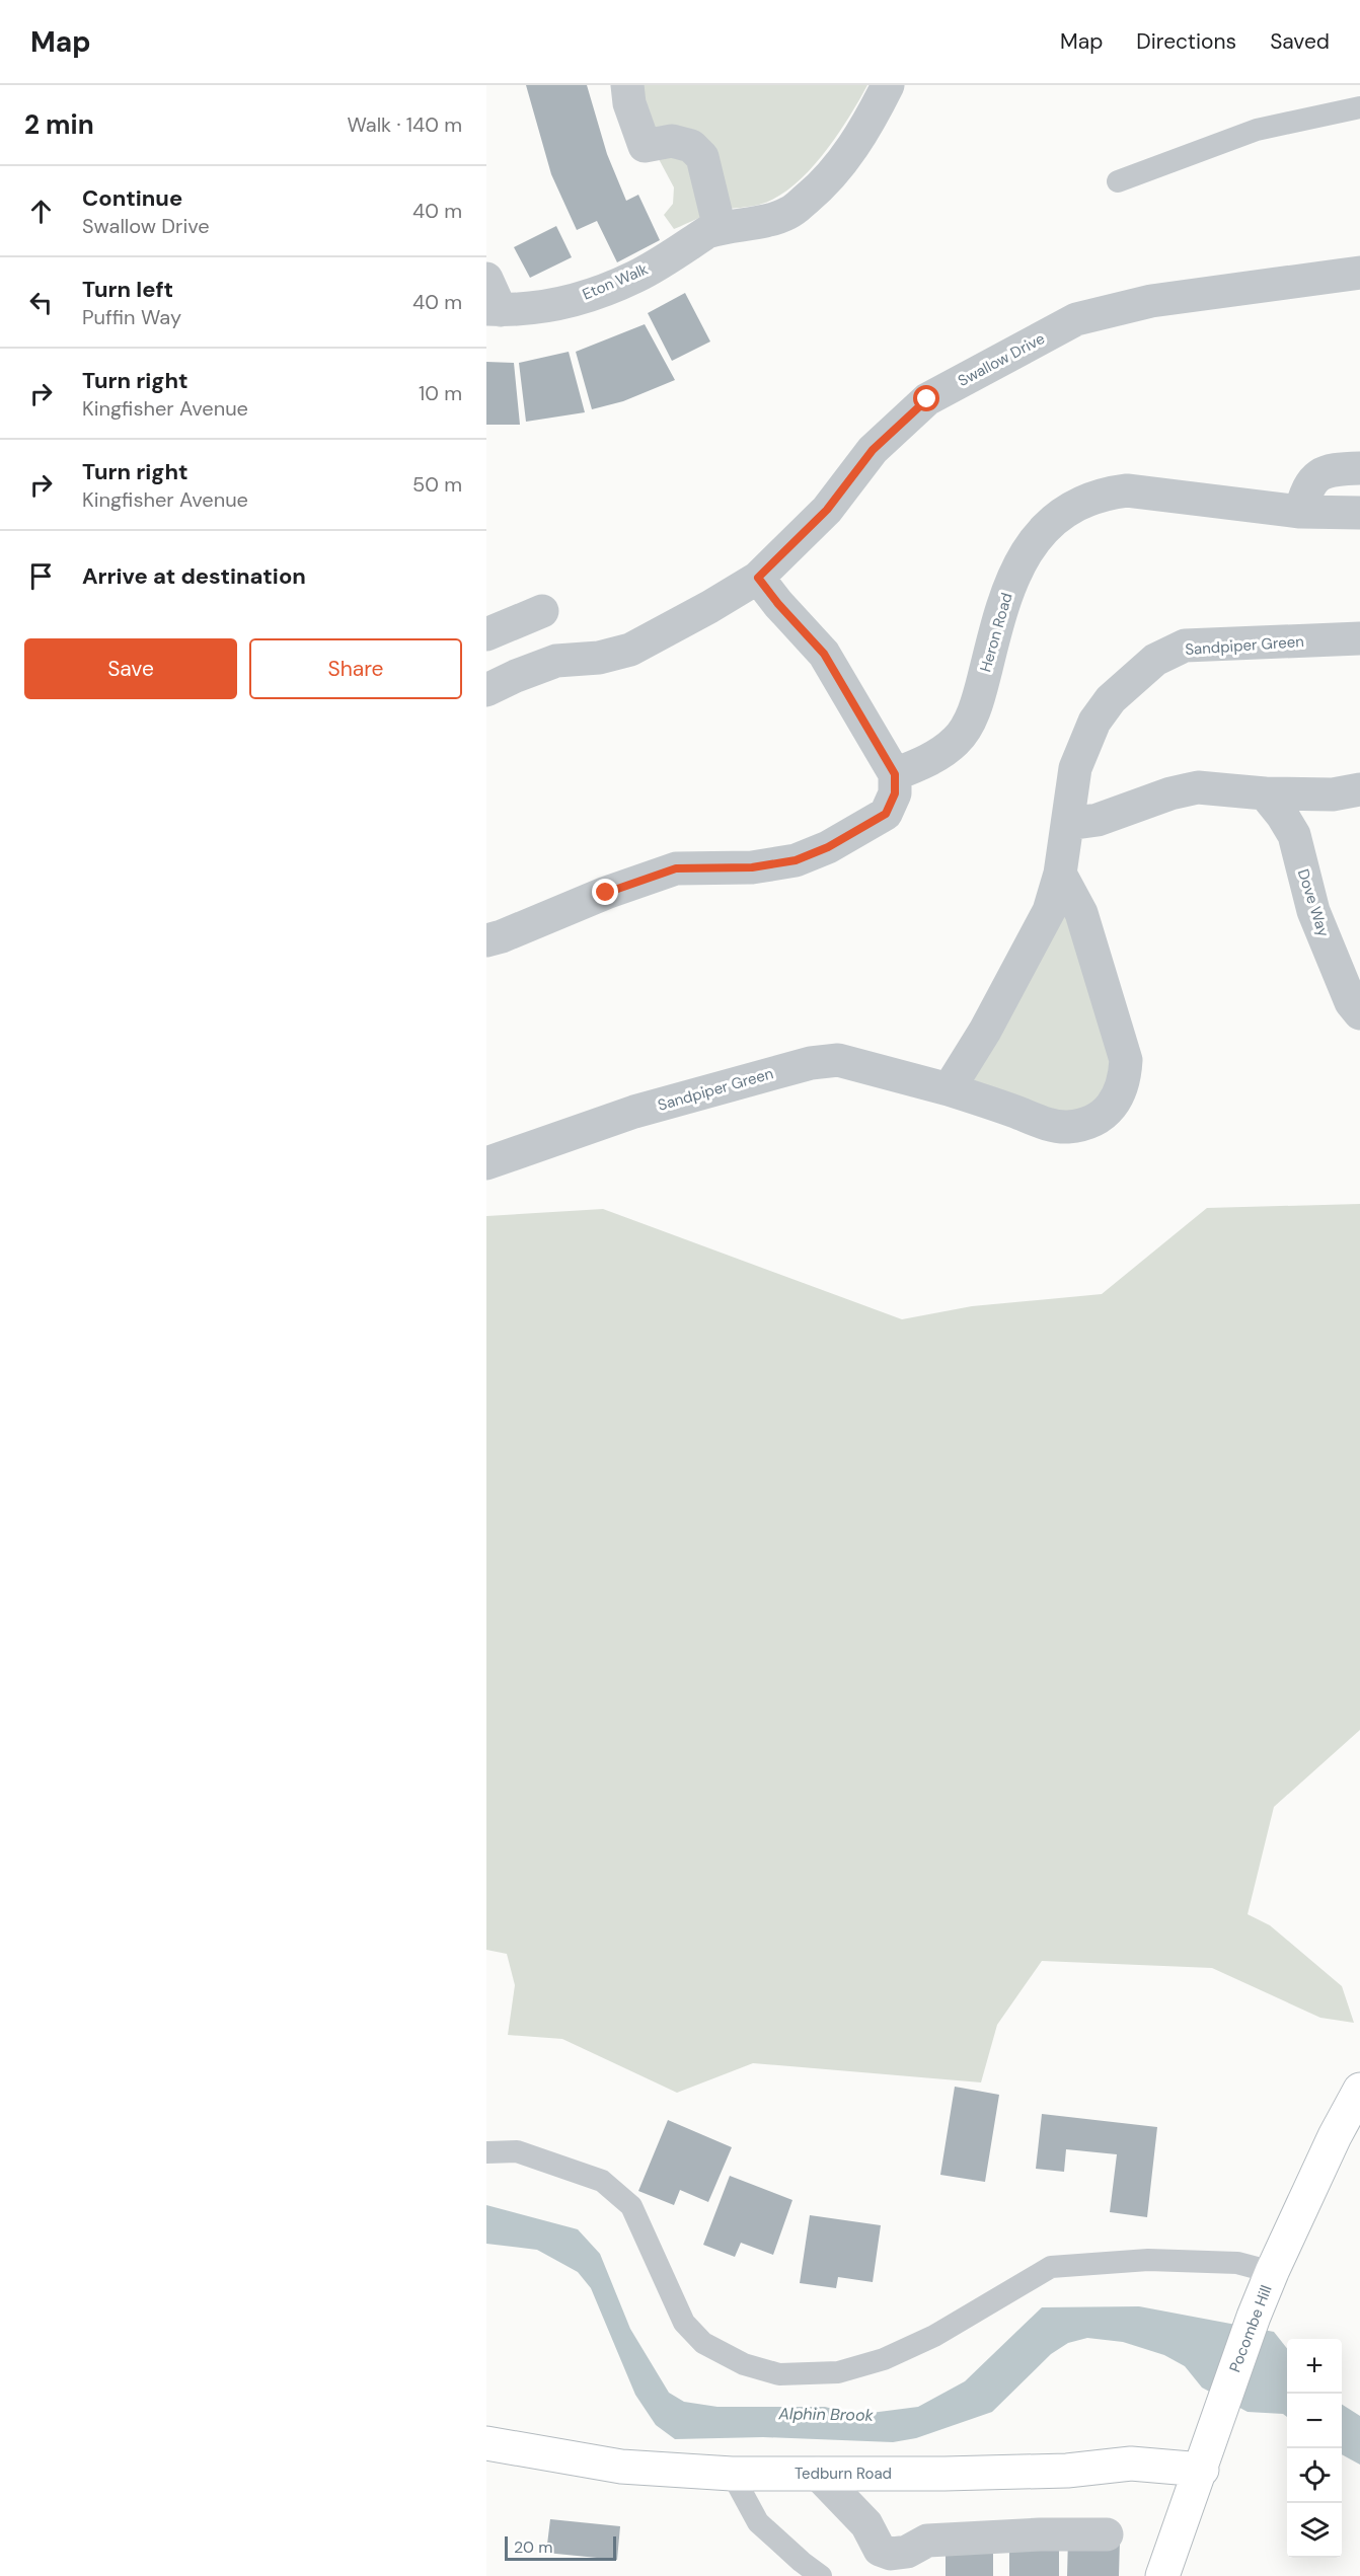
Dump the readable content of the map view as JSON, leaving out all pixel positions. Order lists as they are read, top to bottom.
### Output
{
  "streets": {
    "street": [
      "Eton Walk",
      "Swallow Drive",
      "Heron Road",
      "Sandpiper Green",
      "Dove Way",
      "Pocombe Hill",
      "Tedburn Road"
    ]
  },
  "crossings": [
    ["Pocombe Hill", "Tedburn Road"]
  ],
  "water": ["Alphin Brook"],
  "scale_bar": "20 m",
  "page": {
    "header": "Map",
    "nav": ["Map", "Directions", "Saved"],
    "heading": ["2 min", "Walk · 140 m"],
    "list": [
      ["Continue", "Swallow Drive", "40 m"],
      ["Turn left", "Puffin Way", "40 m"],
      ["Turn right", "Kingfisher Avenue", "10 m"],
      ["Turn right", "Kingfisher Avenue", "50 m"],
      "Arrive at destination"
    ],
    "buttons": ["Save", "Share"],
    "map_buttons": ["+", "−"],
    "scale": "20 m"
  }
}
